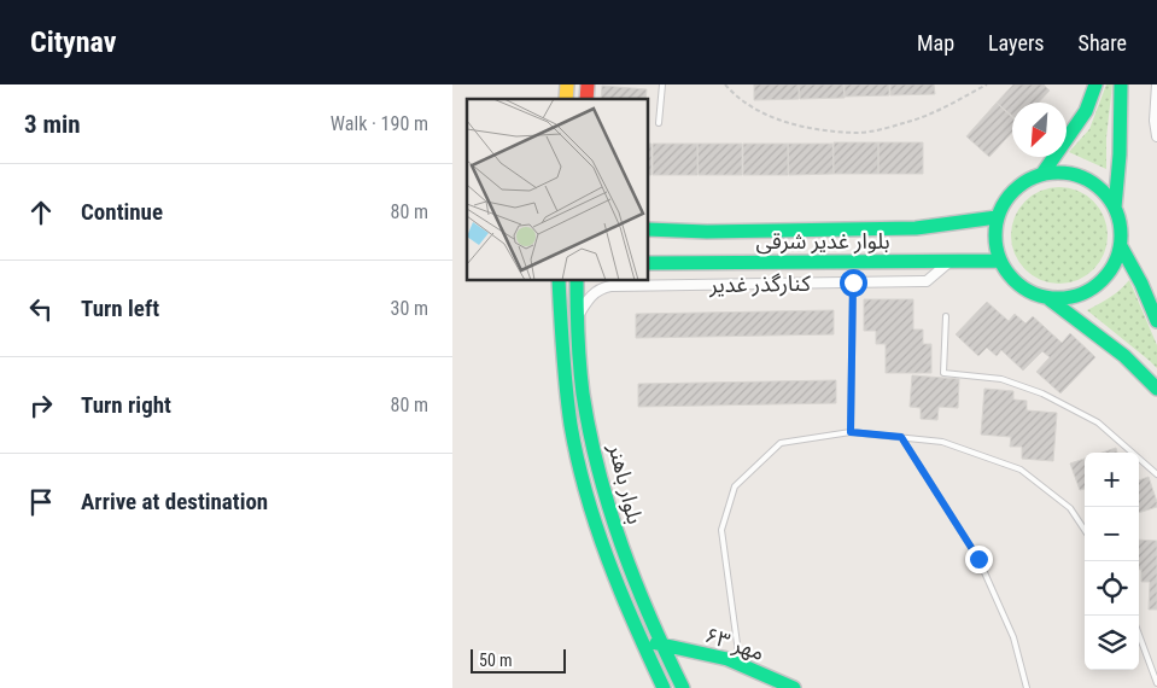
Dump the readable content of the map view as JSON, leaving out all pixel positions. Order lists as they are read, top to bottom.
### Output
{
  "streets": {
    "main road": ["بلوار غدیر شرقی", "بلوار باهنر", "مهر ۶۳"],
    "street": ["کنارگذر غدیر"]
  },
  "crossings": [
    ["بلوار غدیر شرقی", "کنارگذر غدیر"],
    ["کنارگذر غدیر", "بلوار باهنر"],
    ["بلوار باهنر", "مهر ۶۳"]
  ],
  "scale_bar": "50 m",
  "north": "bottom left",
  "page": {
    "header": "Citynav",
    "nav": ["Map", "Layers", "Share"],
    "heading": ["3 min", "Walk · 190 m"],
    "list": [
      ["Continue", "80 m"],
      ["Turn left", "30 m"],
      ["Turn right", "80 m"],
      "Arrive at destination"
    ],
    "map_buttons": ["+", "−"],
    "scale": "50 m"
  }
}
